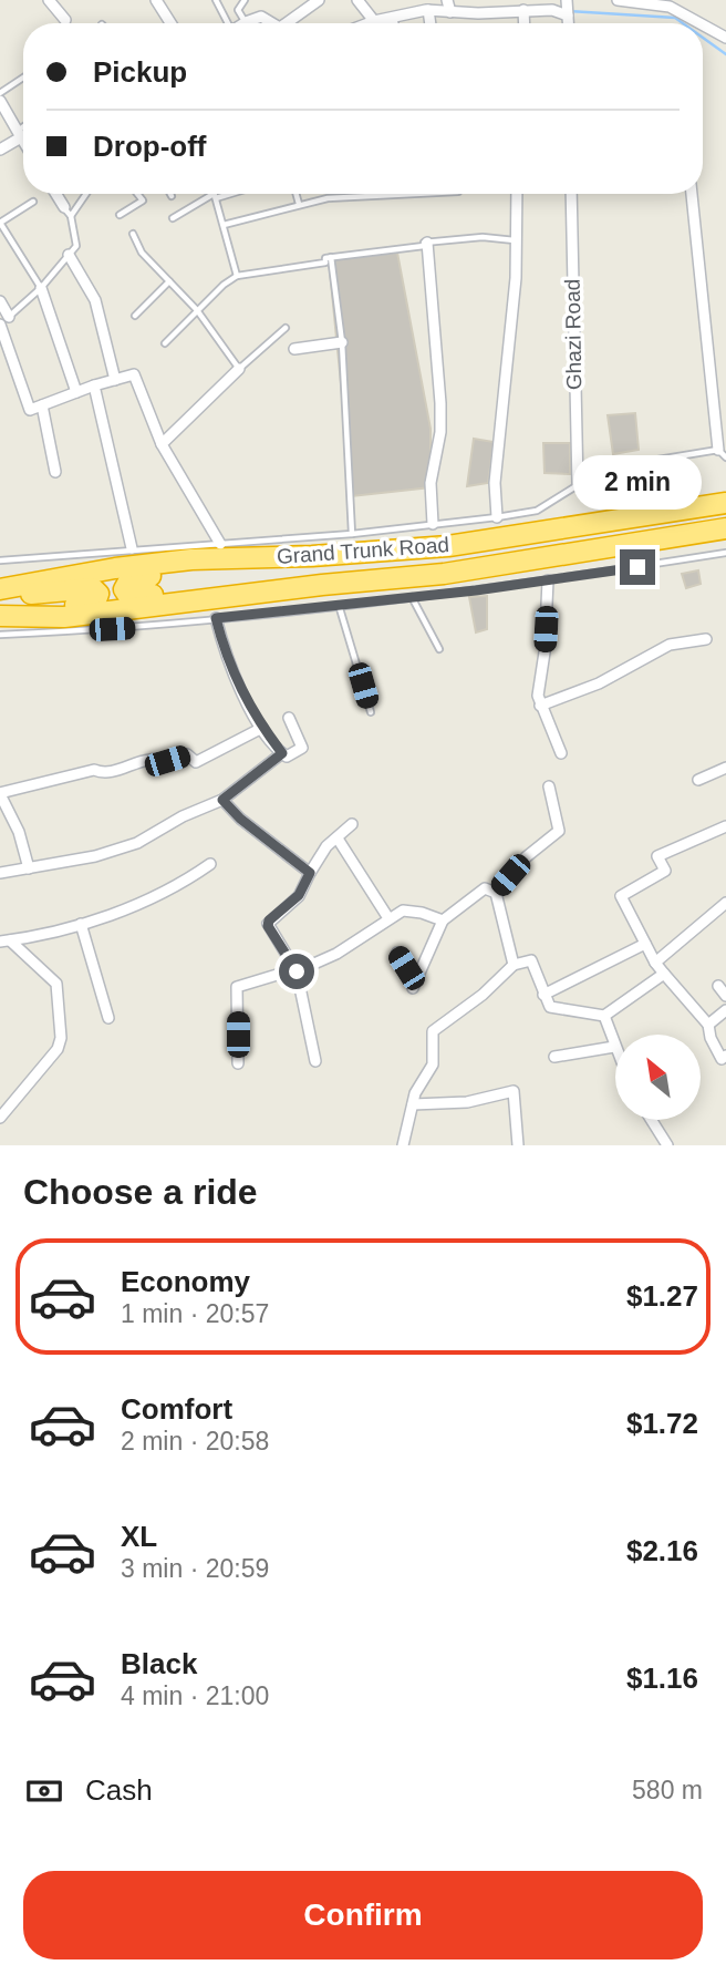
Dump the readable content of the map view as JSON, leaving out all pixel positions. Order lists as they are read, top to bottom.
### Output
{
  "streets": {
    "highway": ["Grand Trunk Road"],
    "street": ["Ghazi Road"]
  },
  "north": "top left",
  "page": {
    "banner": ["Pickup", "Drop-off"],
    "bubble": "2 min",
    "heading": "Choose a ride",
    "list": [
      {
        "name": "Economy",
        "note": "1 min · 20:57",
        "value": "$1.27"
      },
      {
        "name": "Comfort",
        "note": "2 min · 20:58",
        "value": "$1.72"
      },
      {
        "name": "XL",
        "note": "3 min · 20:59",
        "value": "$2.16"
      },
      {
        "name": "Black",
        "note": "4 min · 21:00",
        "value": "$1.16"
      }
    ],
    "pay": ["Cash", "580 m"],
    "buttons": "Confirm"
  }
}
